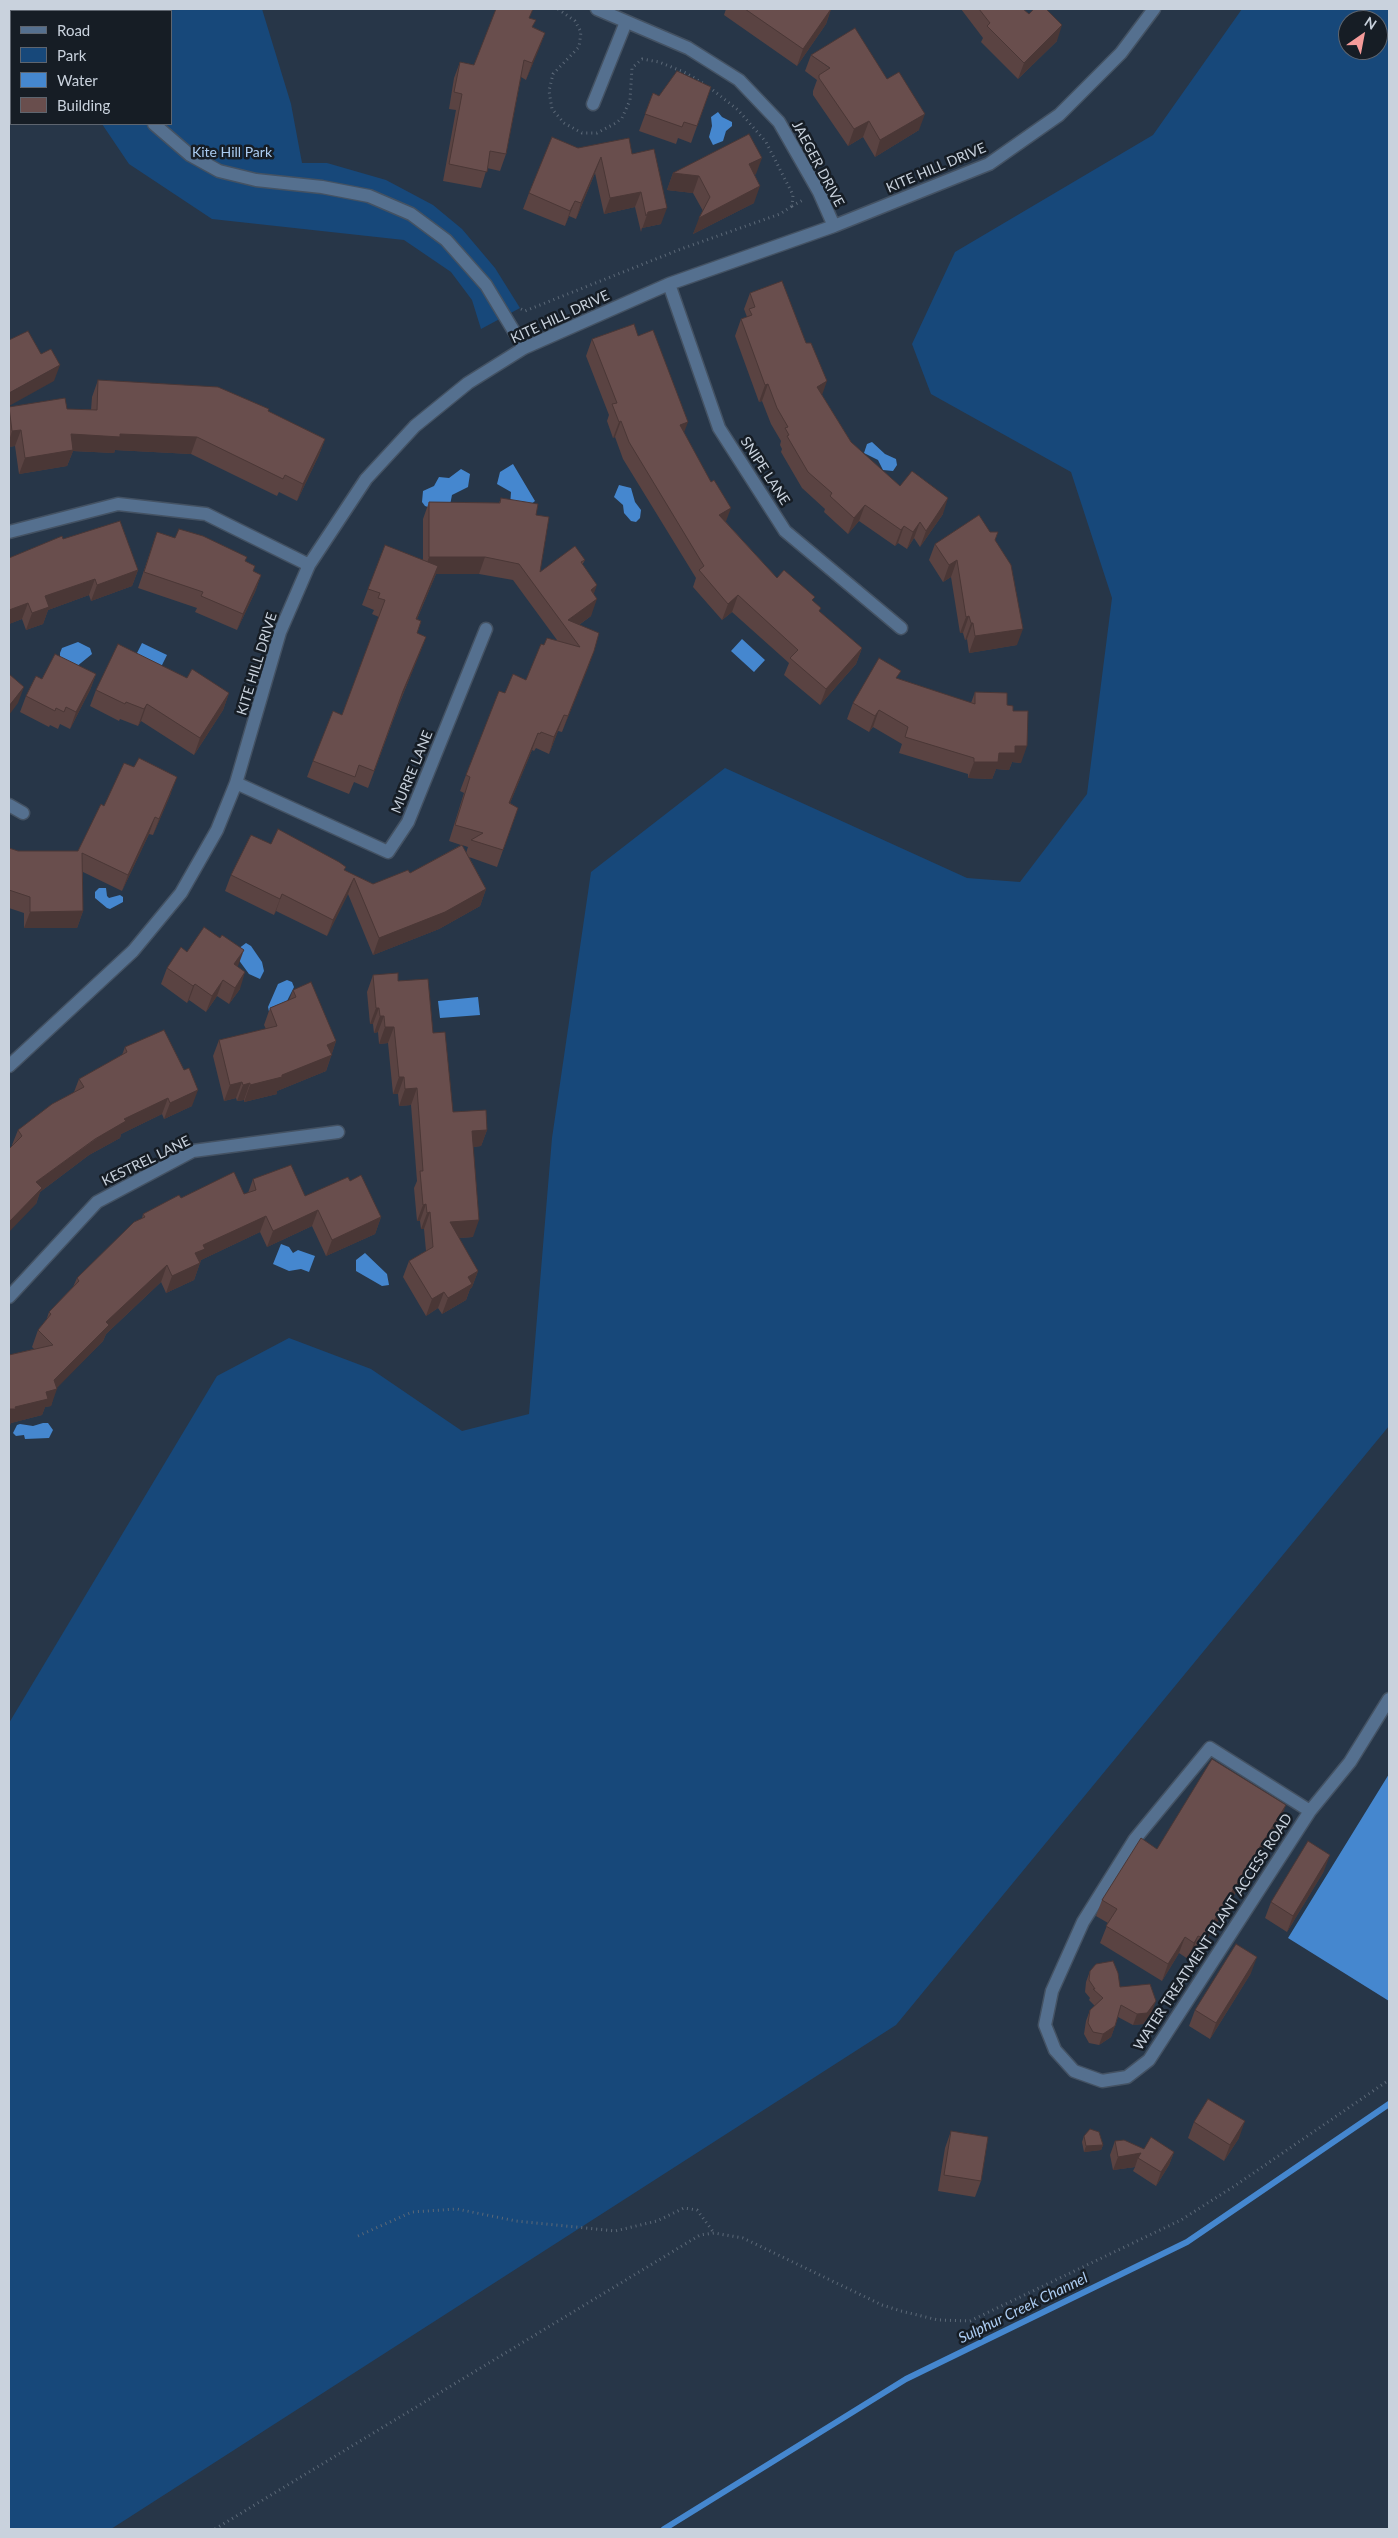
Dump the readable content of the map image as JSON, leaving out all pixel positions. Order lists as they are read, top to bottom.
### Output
{
  "streets": {
    "street": [
      "JAEGER DRIVE",
      "KITE HILL DRIVE",
      "SNIPE LANE",
      "MURRE LANE",
      "KESTREL LANE",
      "WATER TREATMENT PLANT ACCESS ROAD"
    ]
  },
  "crossings": [
    ["JAEGER DRIVE", "KITE HILL DRIVE"],
    ["KITE HILL DRIVE", "SNIPE LANE"],
    ["KITE HILL DRIVE", "MURRE LANE"]
  ],
  "water": ["Sulphur Creek Channel"],
  "parks": ["Kite Hill Park"],
  "legend": [
    "Road",
    "Park",
    "Water",
    "Building"
  ],
  "north": "top right"
}
